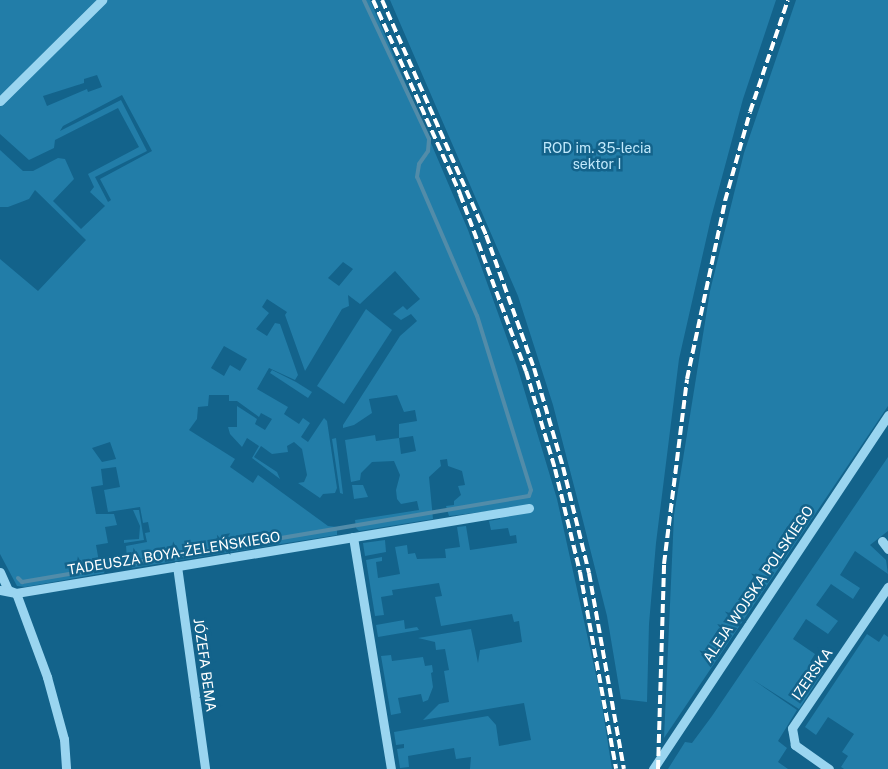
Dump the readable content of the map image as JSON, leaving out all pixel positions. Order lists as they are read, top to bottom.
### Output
{
  "streets": {
    "street": [
      "TADEUSZA BOYA-ŻELEŃSKIEGO",
      "ALEJA WOJSKA POLSKIEGO",
      "JÓZEFA BEMA",
      "IZERSKA"
    ]
  },
  "crossings": [
    ["TADEUSZA BOYA-ŻELEŃSKIEGO", "JÓZEFA BEMA"]
  ],
  "parks": ["ROD im. 35-lecia sektor I"]
}
